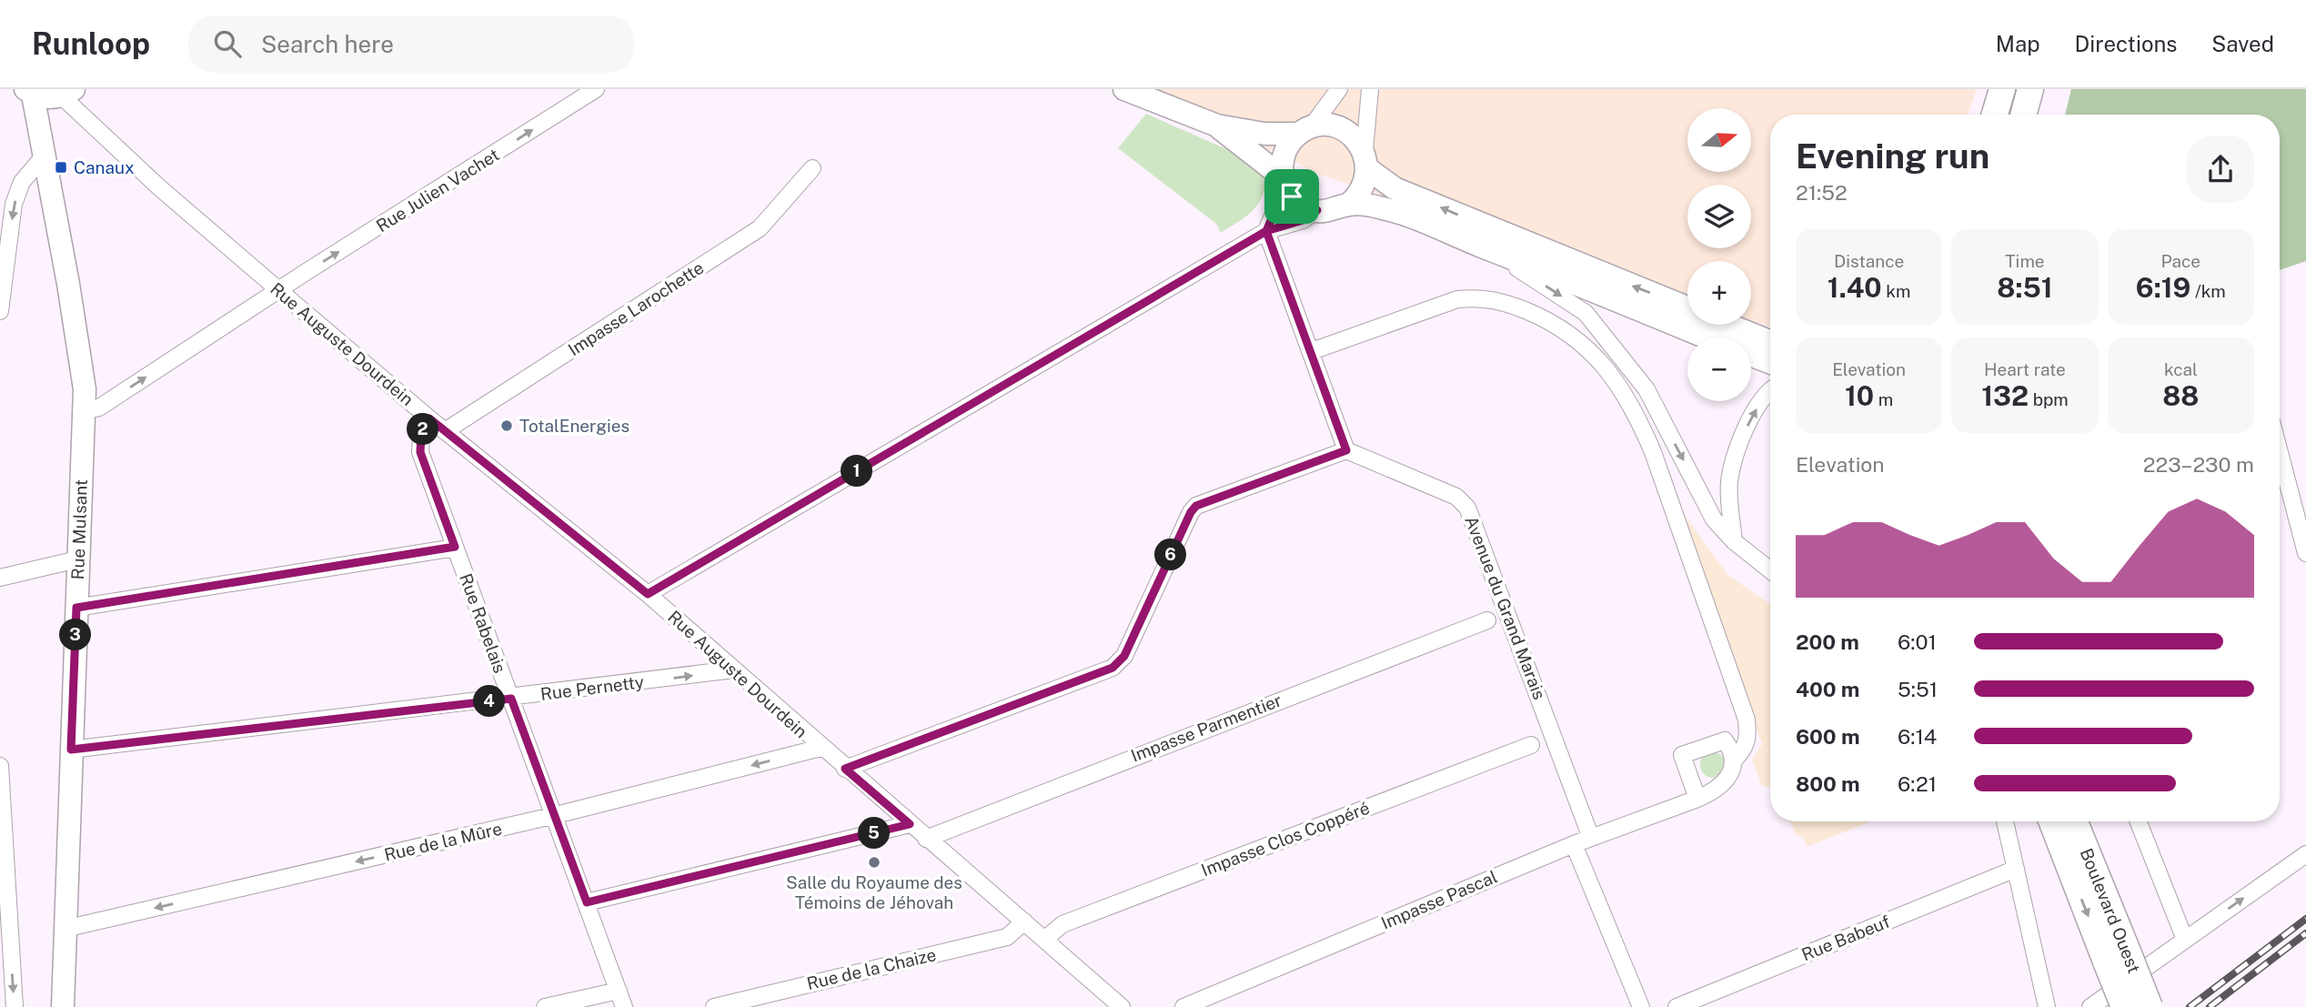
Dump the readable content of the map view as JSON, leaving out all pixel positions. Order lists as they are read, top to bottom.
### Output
{
  "streets": {
    "main road": ["Boulevard Ouest"],
    "street": [
      "Rue Julien Vachet",
      "Impasse Larochette",
      "Rue Auguste Dourdein",
      "Rue Mulsant",
      "Avenue du Grand Marais",
      "Rue Rabelais",
      "Rue Pernetty",
      "Impasse Parmentier",
      "Impasse Clos Coppéré",
      "Rue de la Mûre",
      "Impasse Pascal",
      "Rue Babeuf",
      "Rue de la Chaize"
    ]
  },
  "crossings": [
    ["Rue Julien Vachet", "Rue Auguste Dourdein"],
    ["Rue Julien Vachet", "Rue Mulsant"],
    ["Impasse Larochette", "Rue Auguste Dourdein"],
    ["Rue Auguste Dourdein", "Rue Rabelais"],
    ["Rue Auguste Dourdein", "Rue Pernetty"],
    ["Rue Auguste Dourdein", "Impasse Parmentier"],
    ["Rue Auguste Dourdein", "Impasse Clos Coppéré"],
    ["Rue Auguste Dourdein", "Rue de la Mûre"],
    ["Rue Auguste Dourdein", "Rue de la Chaize"],
    ["Rue Mulsant", "Rue Pernetty"],
    ["Rue Mulsant", "Rue de la Mûre"],
    ["Avenue du Grand Marais", "Impasse Pascal"],
    ["Rue Rabelais", "Rue Pernetty"],
    ["Rue Rabelais", "Rue de la Mûre"]
  ],
  "one_way": ["Rue Julien Vachet"],
  "places": {
    "transit": ["Canaux"],
    "other": ["TotalEnergies", "Salle du Royaume des Témoins de Jéhovah"]
  },
  "north": "right",
  "page": {
    "header": "Runloop",
    "search": "Search here",
    "nav": ["Map", "Directions", "Saved"],
    "map_buttons": ["+", "−"],
    "heading": ["Evening run", "21:52"],
    "stats": [
      ["Distance", "1.40 km"],
      ["Time", "8:51"],
      ["Pace", "6:19 /km"],
      ["Elevation", "10 m"],
      ["Heart rate", "132 bpm"],
      ["kcal", "88"]
    ],
    "pins": [
      "2",
      "1",
      "6",
      "3",
      "4",
      "5"
    ],
    "chart": ["Elevation", "223–230 m"],
    "list": [
      {
        "name": "200 m",
        "note": "6:01"
      },
      {
        "name": "400 m",
        "note": "5:51"
      },
      {
        "name": "600 m",
        "note": "6:14"
      },
      {
        "name": "800 m",
        "note": "6:21"
      }
    ]
  }
}
